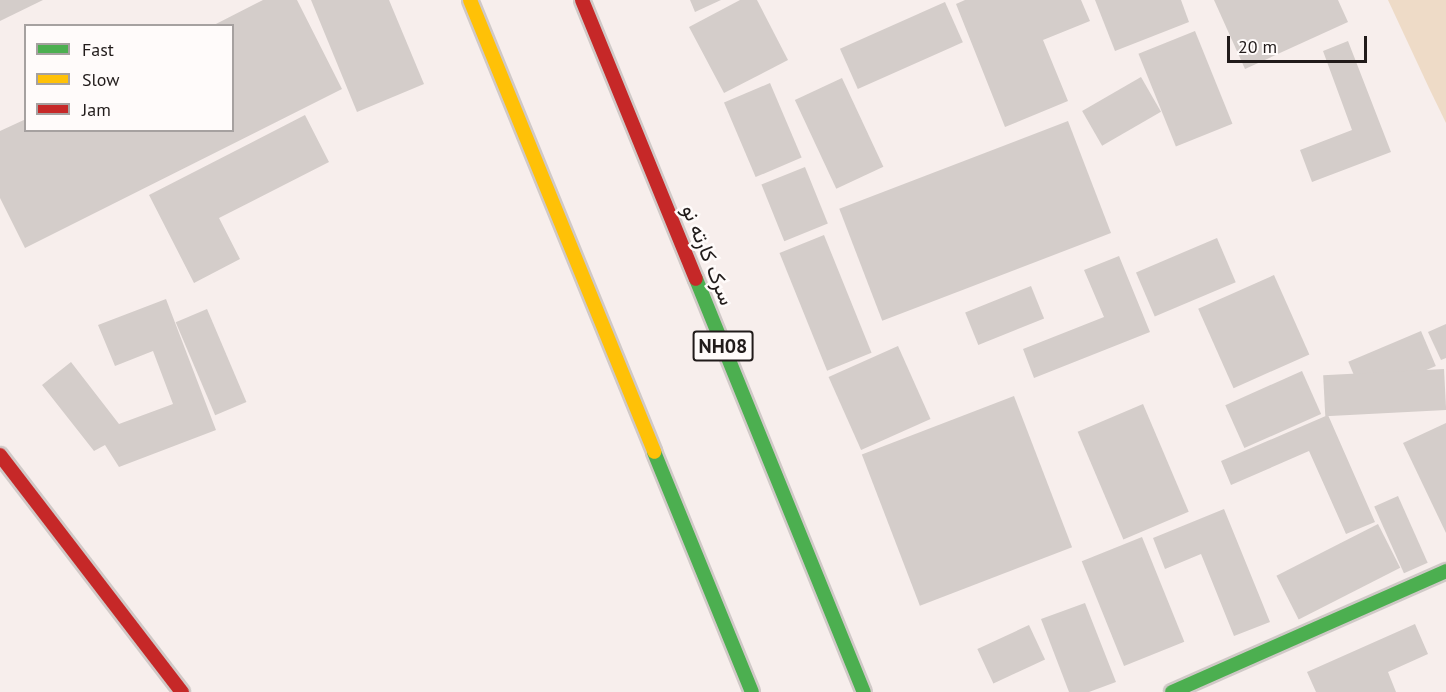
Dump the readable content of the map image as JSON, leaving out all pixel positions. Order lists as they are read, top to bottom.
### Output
{
  "streets": {
    "main road": ["سرک کارته نو", "NH08"]
  },
  "legend": ["Fast", "Slow", "Jam"],
  "scale_bar": "20 m"
}
